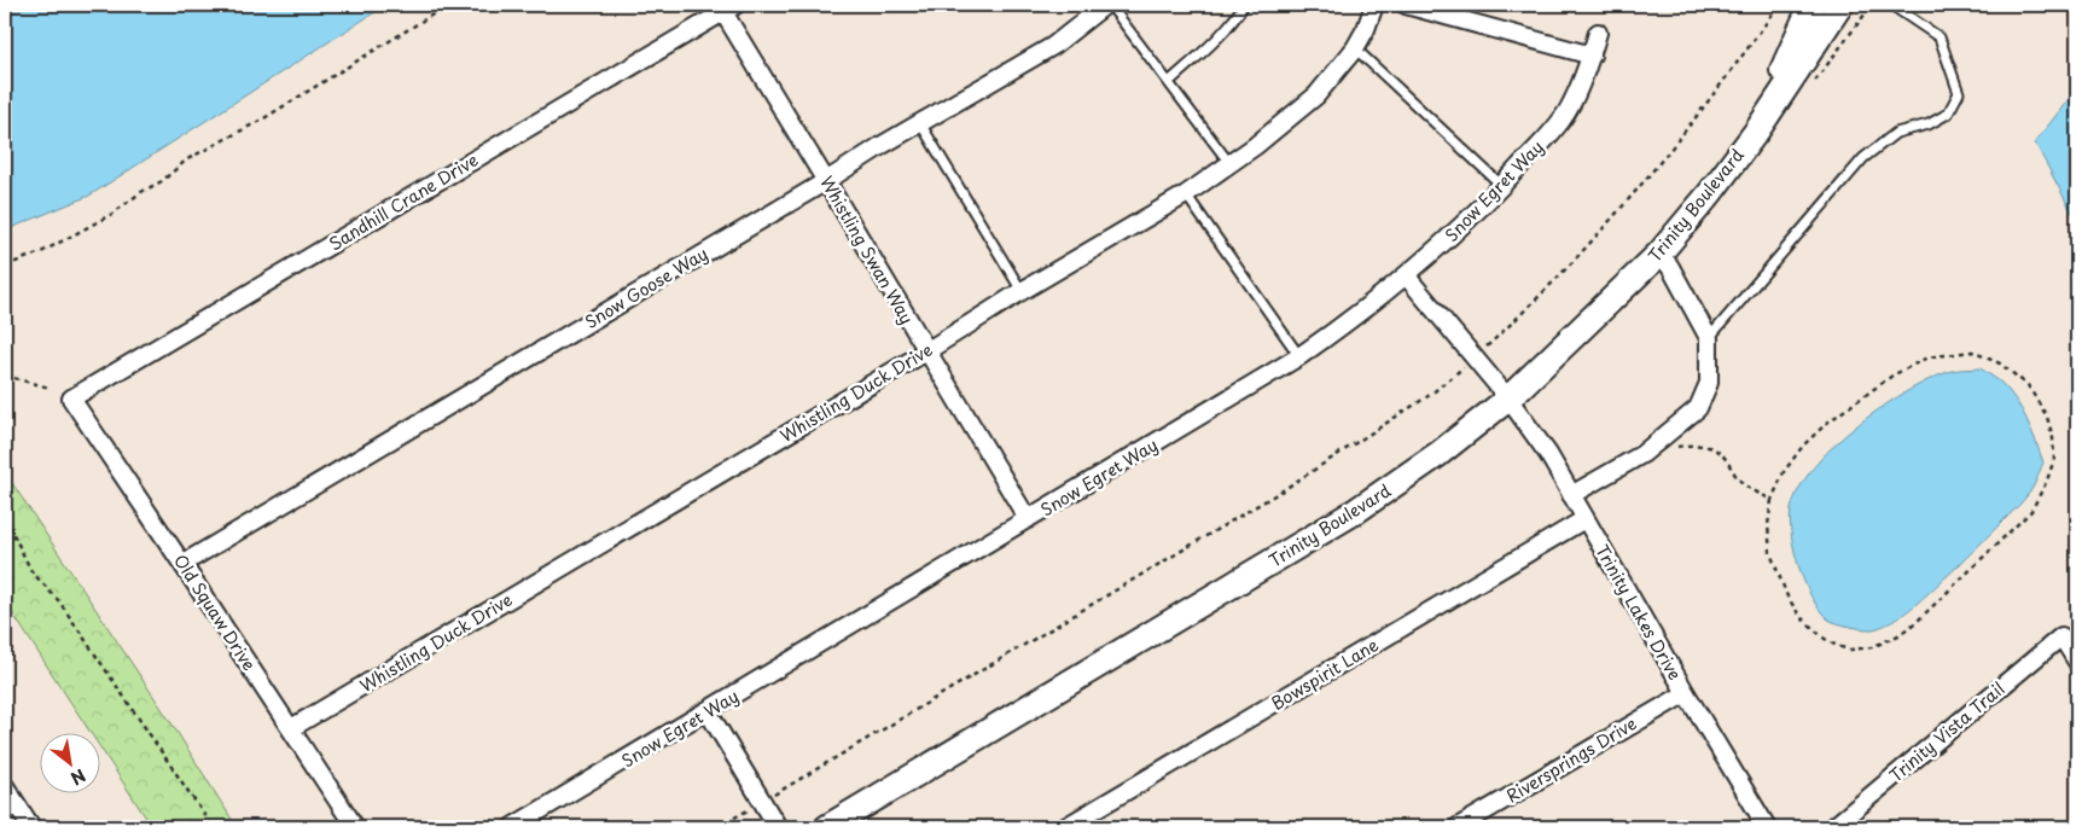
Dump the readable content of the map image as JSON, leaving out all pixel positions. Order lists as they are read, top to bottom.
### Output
{
  "streets": {
    "main road": ["Trinity Boulevard"],
    "street": [
      "Snow Egret Way",
      "Sandhill Crane Drive",
      "Whistling Swan Way",
      "Snow Goose Way",
      "Whistling Duck Drive",
      "Old Squaw Drive",
      "Trinity Lakes Drive",
      "Bowspirit Lane",
      "Trinity Vista Trail",
      "Riversprings Drive"
    ]
  },
  "crossings": [
    ["Snow Egret Way", "Whistling Swan Way"],
    ["Snow Egret Way", "Trinity Lakes Drive"],
    ["Sandhill Crane Drive", "Whistling Swan Way"],
    ["Sandhill Crane Drive", "Old Squaw Drive"],
    ["Trinity Boulevard", "Trinity Lakes Drive"],
    ["Whistling Swan Way", "Snow Goose Way"],
    ["Whistling Swan Way", "Whistling Duck Drive"],
    ["Snow Goose Way", "Old Squaw Drive"],
    ["Whistling Duck Drive", "Old Squaw Drive"],
    ["Trinity Lakes Drive", "Bowspirit Lane"],
    ["Trinity Lakes Drive", "Riversprings Drive"]
  ],
  "north": "bottom right"
}
